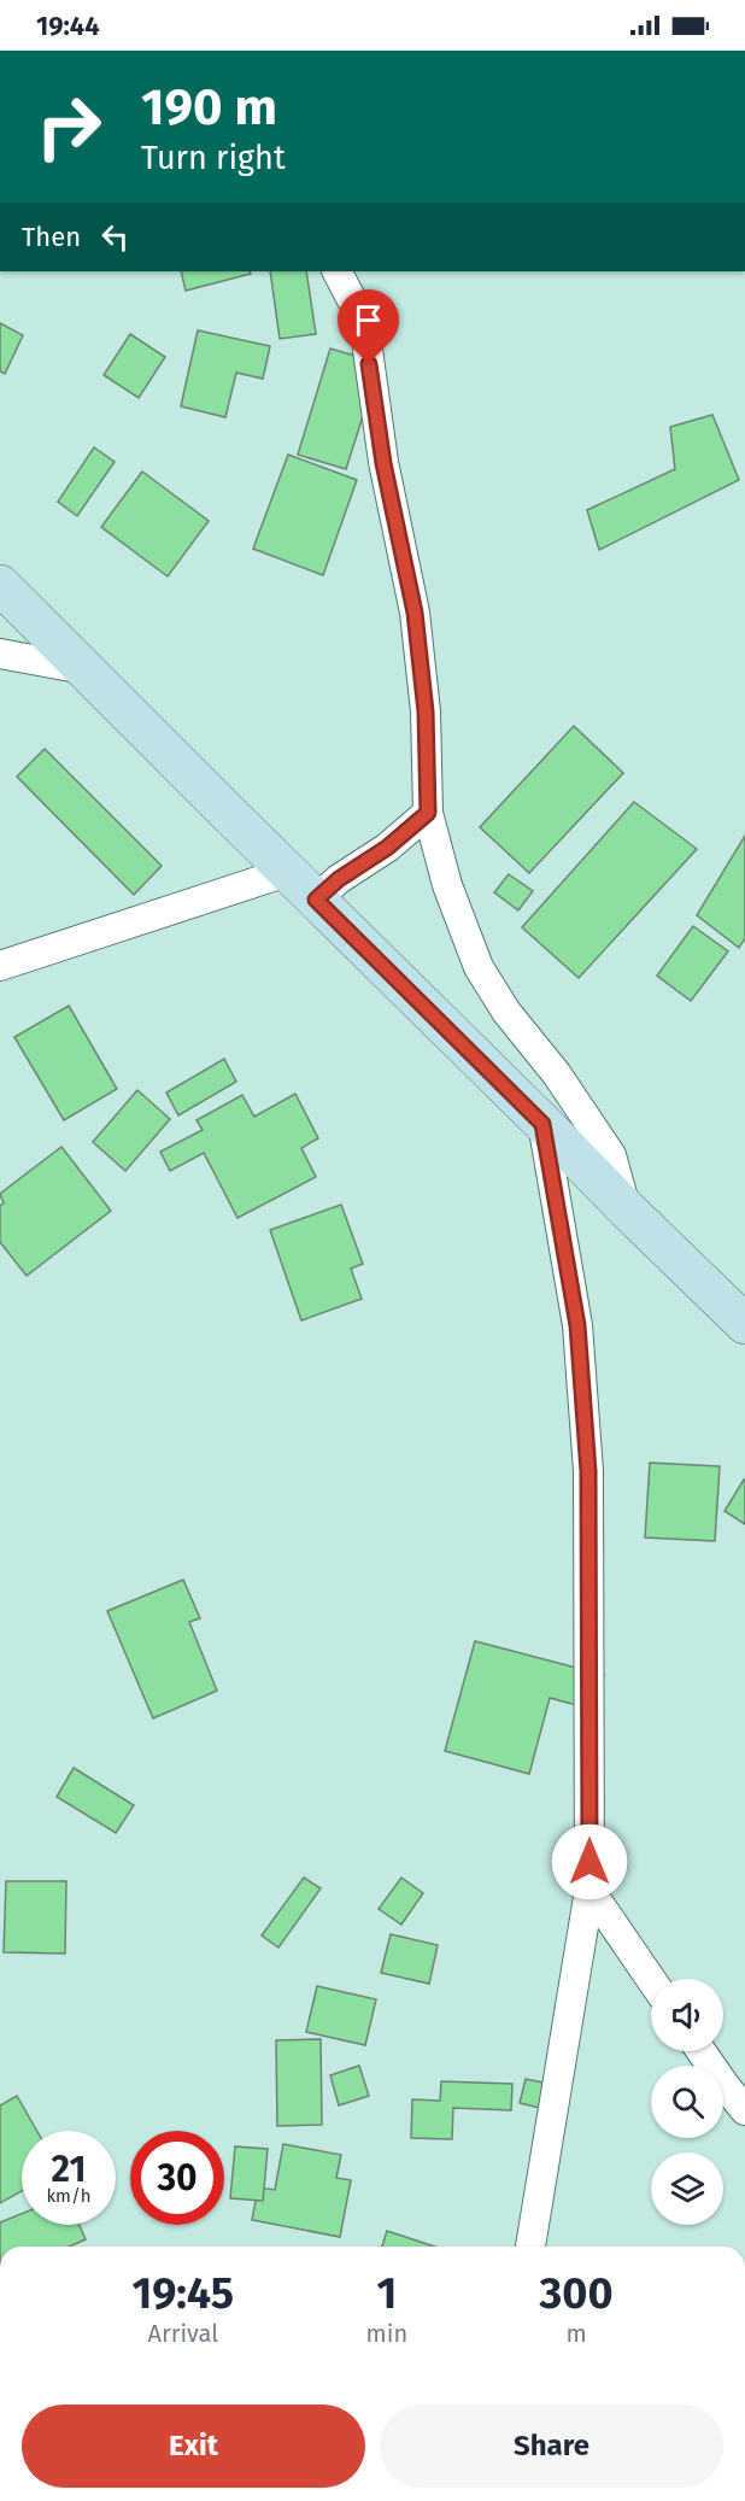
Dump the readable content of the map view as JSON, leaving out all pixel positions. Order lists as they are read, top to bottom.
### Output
{
  "page": {
    "status": "19:44",
    "turn": ["190 m", "Turn right"],
    "then": "Then",
    "speed": "21 km/h",
    "limit": "30",
    "eta": [
      "19:45",
      "Arrival",
      "1",
      "min",
      "300",
      "m"
    ],
    "buttons": ["Exit", "Share"]
  }
}
